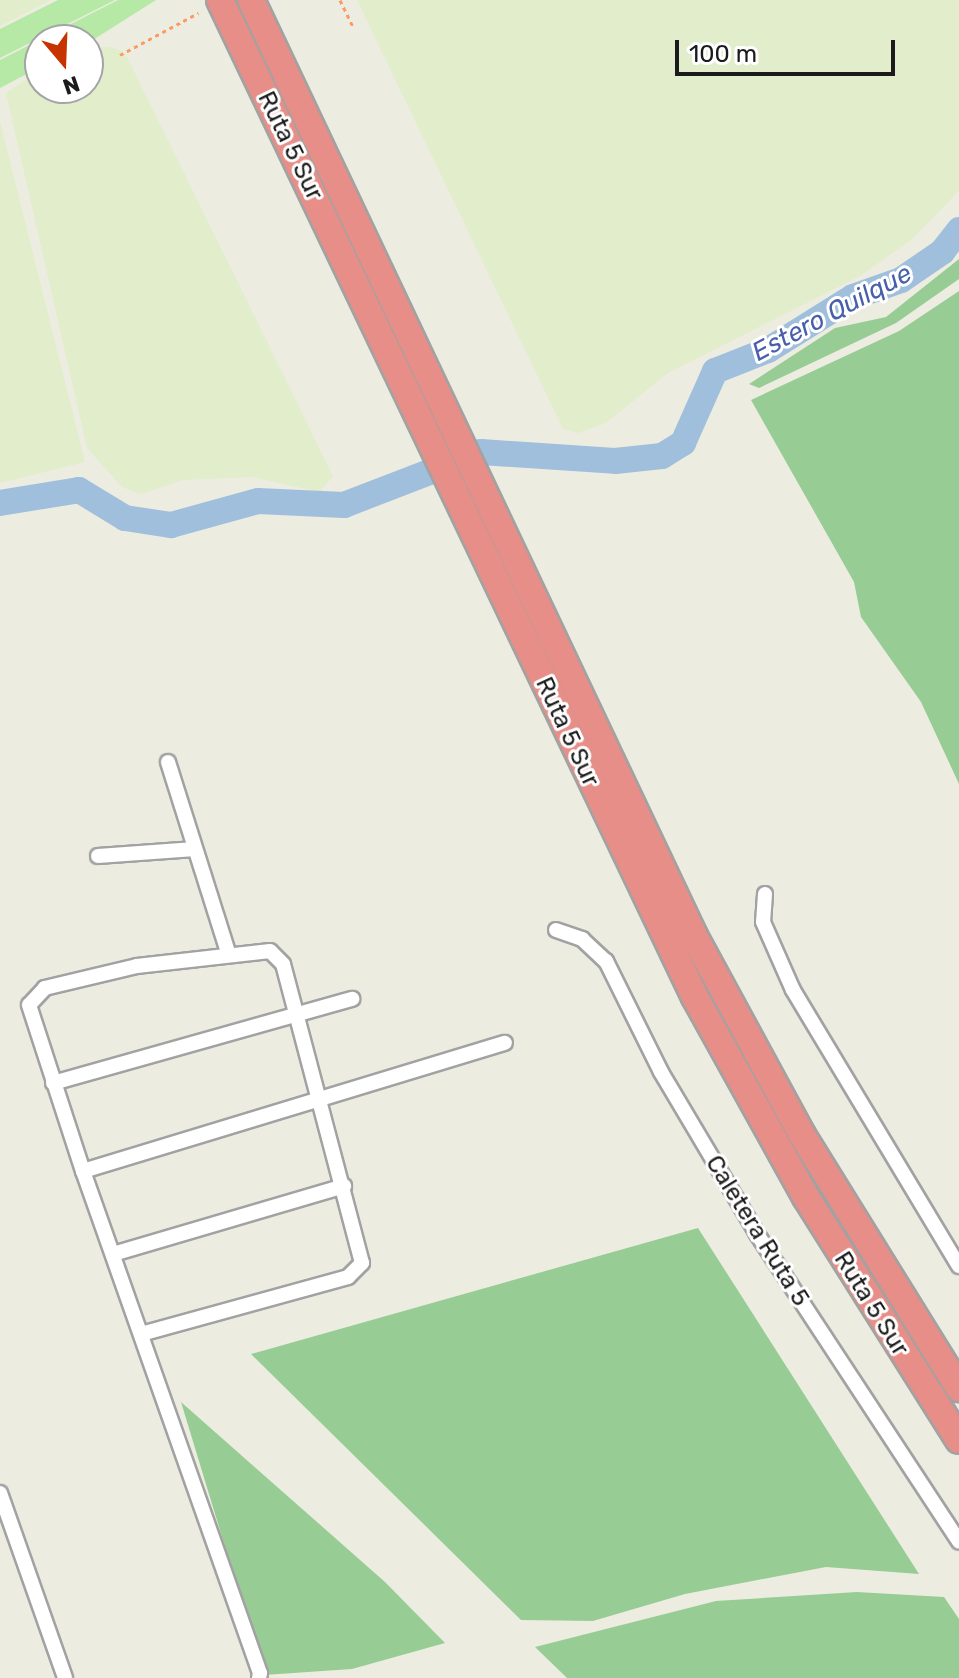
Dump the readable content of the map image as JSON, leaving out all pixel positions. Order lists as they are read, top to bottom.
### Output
{
  "streets": {
    "highway": ["Ruta 5 Sur"],
    "street": ["Caletera Ruta 5"]
  },
  "water": ["Estero Quilque"],
  "scale_bar": "100 m",
  "north": "bottom"
}
